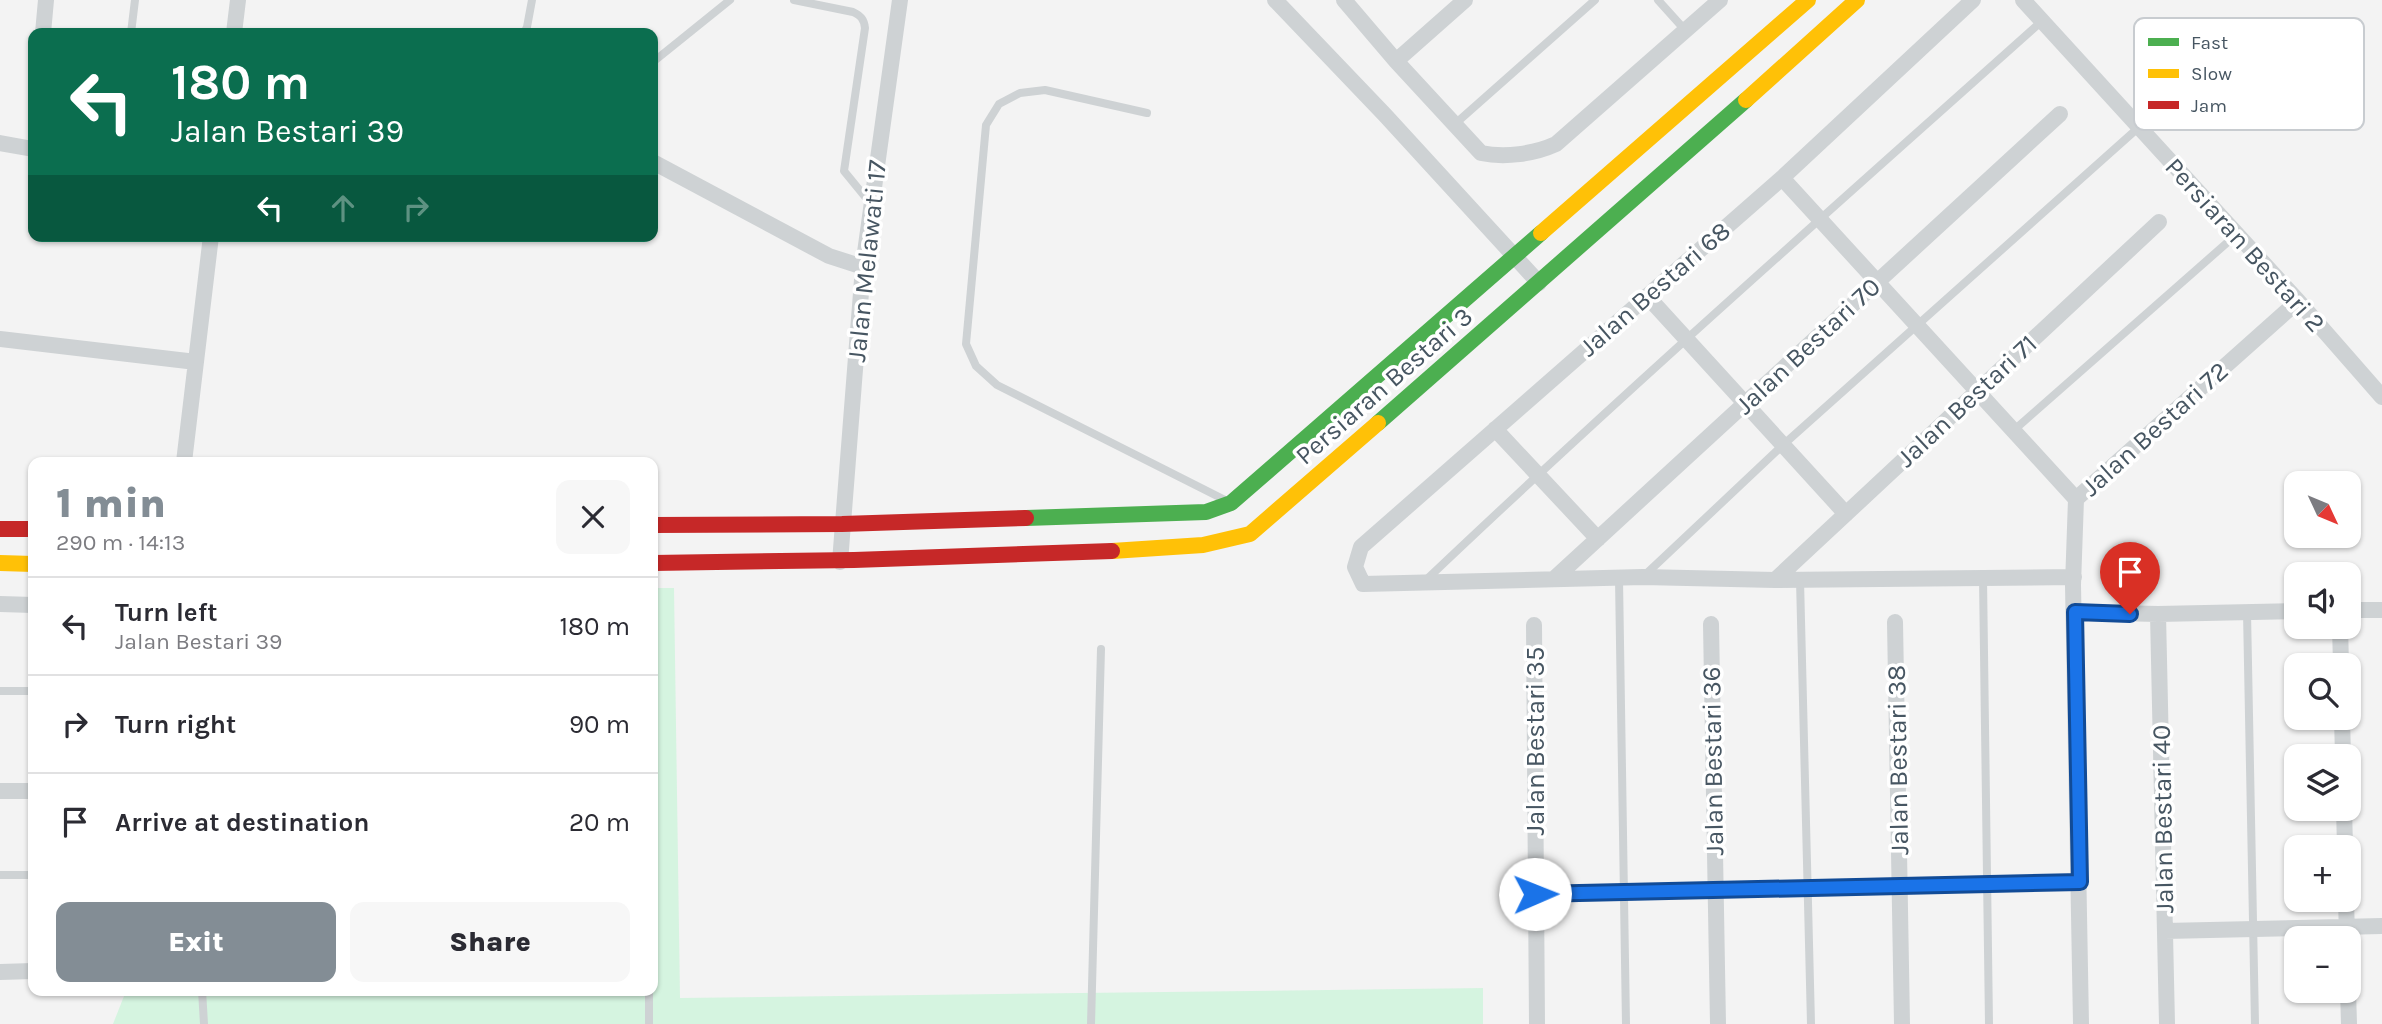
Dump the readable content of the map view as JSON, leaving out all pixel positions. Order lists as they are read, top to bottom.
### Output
{
  "streets": {
    "street": [
      "Persiaran Bestari 2",
      "Jalan Melawati 17",
      "Jalan Bestari 68",
      "Jalan Bestari 70",
      "Persiaran Bestari 3",
      "Jalan Bestari 71",
      "Jalan Bestari 72",
      "Jalan Bestari 35",
      "Jalan Bestari 38",
      "Jalan Bestari 36",
      "Jalan Bestari 40"
    ]
  },
  "crossings": [
    ["Persiaran Bestari 2", "Jalan Bestari 72"],
    ["Jalan Melawati 17", "Persiaran Bestari 3"]
  ],
  "legend": ["Fast", "Slow", "Jam"],
  "north": "bottom right",
  "page": {
    "turn": ["180 m", "Jalan Bestari 39"],
    "heading": ["1 min", "290 m · 14:13"],
    "map_buttons": ["+", "−"],
    "list": [
      {
        "name": "Turn left",
        "note": "Jalan Bestari 39",
        "value": "180 m"
      },
      {
        "name": "Turn right",
        "value": "90 m"
      },
      {
        "name": "Arrive at destination",
        "value": "20 m"
      }
    ],
    "buttons": ["Exit", "Share"]
  }
}
